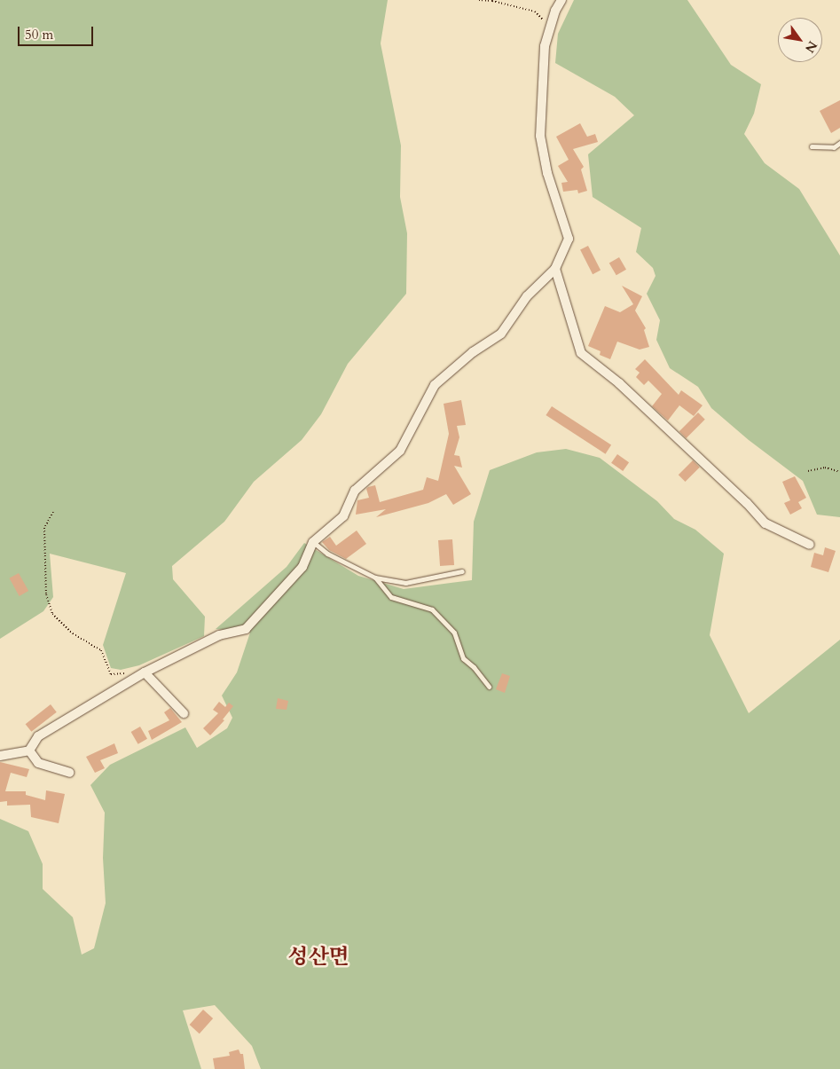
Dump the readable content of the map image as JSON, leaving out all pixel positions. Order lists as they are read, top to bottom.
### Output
{
  "districts": ["성산면"],
  "scale_bar": "50 m",
  "north": "bottom right"
}
